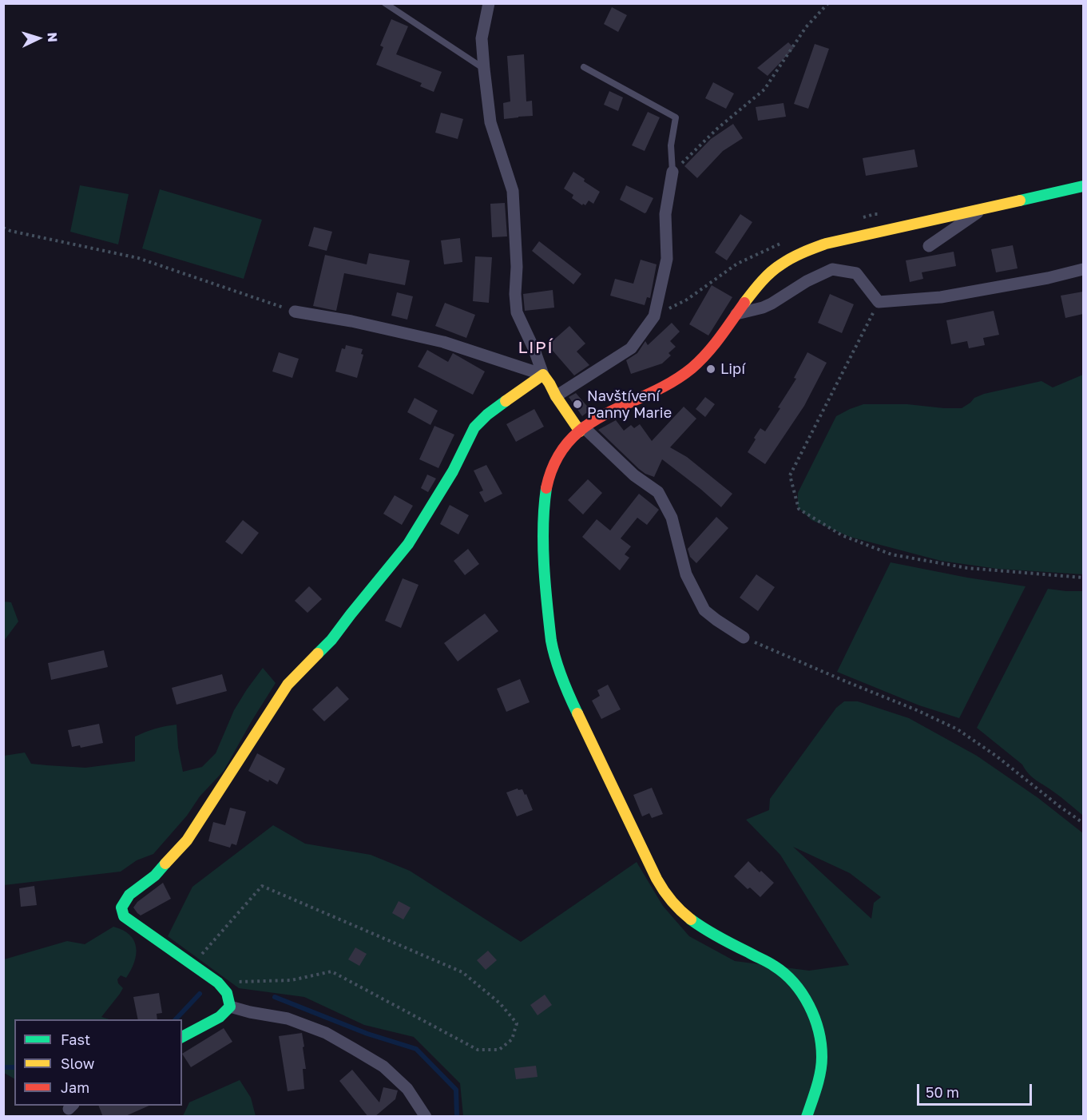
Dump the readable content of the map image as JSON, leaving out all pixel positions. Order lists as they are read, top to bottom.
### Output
{
  "districts": ["LIPÍ"],
  "places": ["Lipí", "Navštívení Panny Marie"],
  "legend": ["Fast", "Slow", "Jam"],
  "scale_bar": "50 m",
  "north": "right"
}
